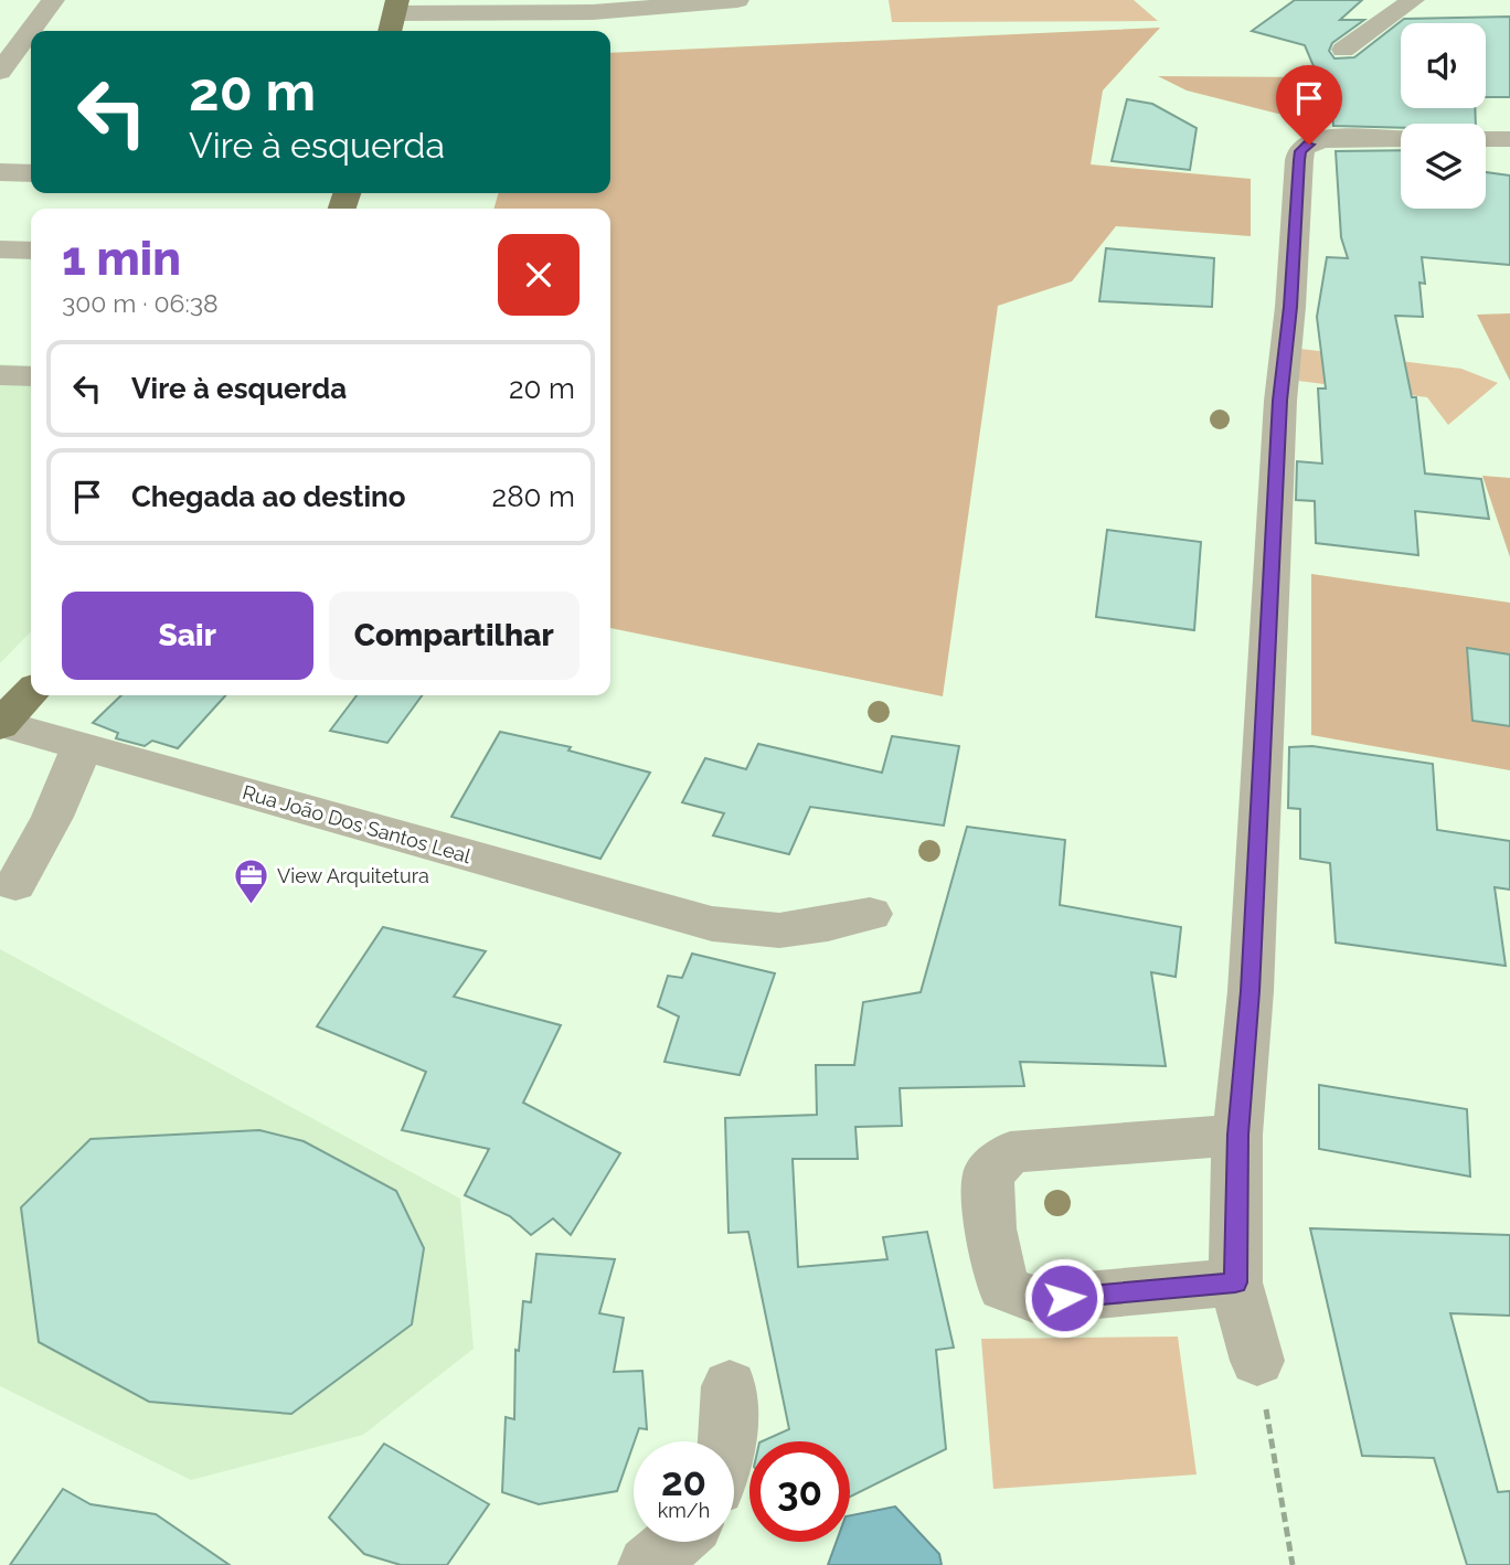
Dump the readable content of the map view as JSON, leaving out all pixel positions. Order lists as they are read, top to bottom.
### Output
{
  "streets": {
    "street": ["Rua João Dos Santos Leal"]
  },
  "places": {
    "office": ["View Arquitetura"]
  },
  "page": {
    "turn": ["20 m", "Vire à esquerda"],
    "heading": ["1 min", "300 m · 06:38"],
    "list": [
      {
        "name": "Vire à esquerda",
        "value": "20 m"
      },
      {
        "name": "Chegada ao destino",
        "value": "280 m"
      }
    ],
    "buttons": ["Sair", "Compartilhar"],
    "speed": "20 km/h",
    "limit": "30"
  }
}
